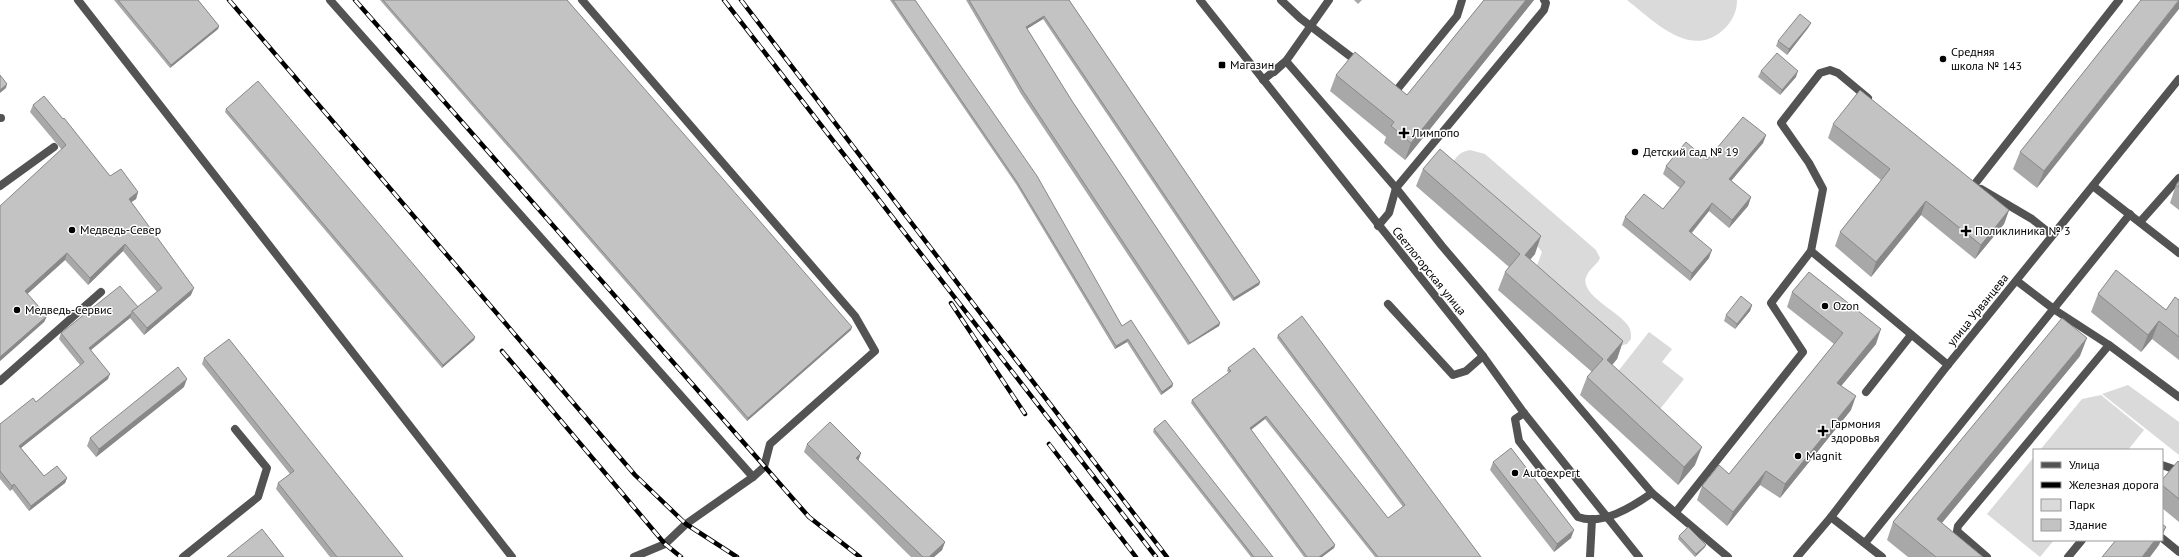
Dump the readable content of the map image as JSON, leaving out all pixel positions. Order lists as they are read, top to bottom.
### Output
{
  "streets": {
    "street": ["Светлогорская улица", "улица Урванцева"]
  },
  "places": {
    "other": [
      "Средняя школа № 143",
      "Детский сад № 19",
      "Медведь-Север",
      "Ozon",
      "Медведь-Сервис",
      "Magnit",
      "Autoexpert"
    ],
    "transit": ["Магазин"],
    "health": ["Лимпопо", "Поликлиника № 3", "Гармония здоровья"]
  },
  "legend": [
    "Улица",
    "Железная дорога",
    "Парк",
    "Здание"
  ]
}
